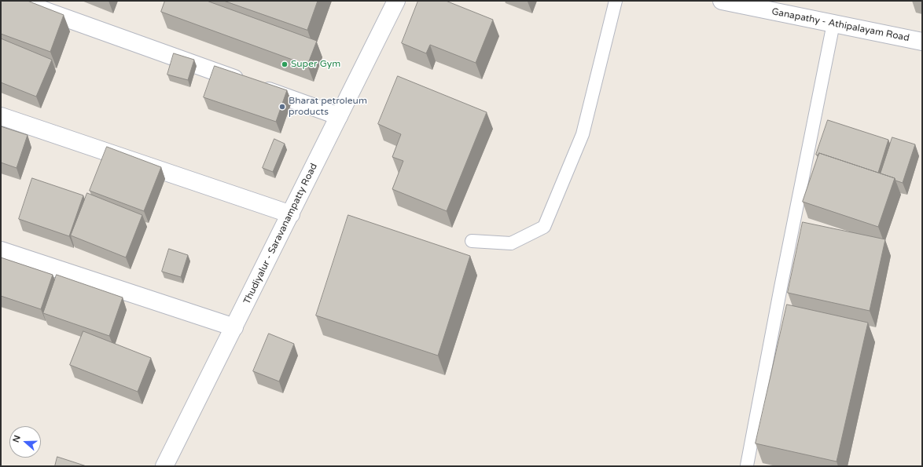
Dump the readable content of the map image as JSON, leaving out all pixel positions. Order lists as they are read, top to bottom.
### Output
{
  "streets": {
    "street": ["Ganapathy - Athipalayam Road", "Thudiyalur - Saravanampatty Road"]
  },
  "places": ["Super Gym", "Bharat petroleum products"],
  "north": "left"
}
